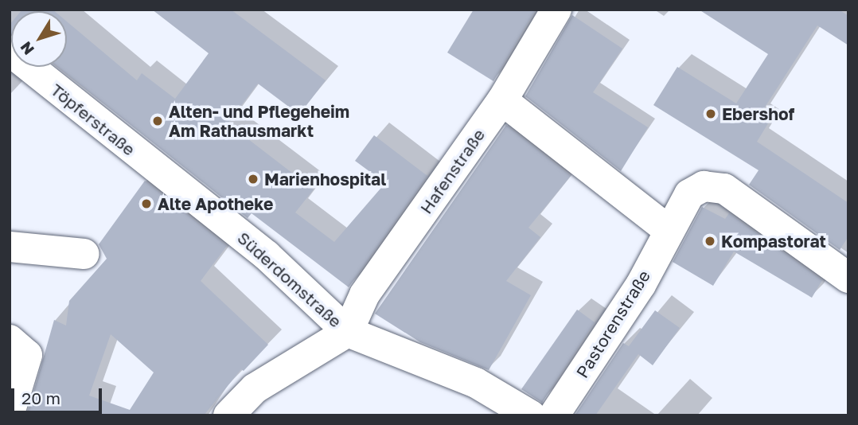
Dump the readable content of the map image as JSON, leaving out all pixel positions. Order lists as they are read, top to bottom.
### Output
{
  "streets": {
    "street": [
      "Töpferstraße",
      "Hafenstraße",
      "Süderdomstraße",
      "Pastorenstraße"
    ]
  },
  "crossings": [
    ["Töpferstraße", "Süderdomstraße"],
    ["Hafenstraße", "Süderdomstraße"]
  ],
  "places": [
    "Ebershof",
    "Alten- und Pflegeheim Am Rathausmarkt",
    "Marienhospital",
    "Alte Apotheke",
    "Kompastorat"
  ],
  "scale_bar": "20 m",
  "north": "bottom left"
}
